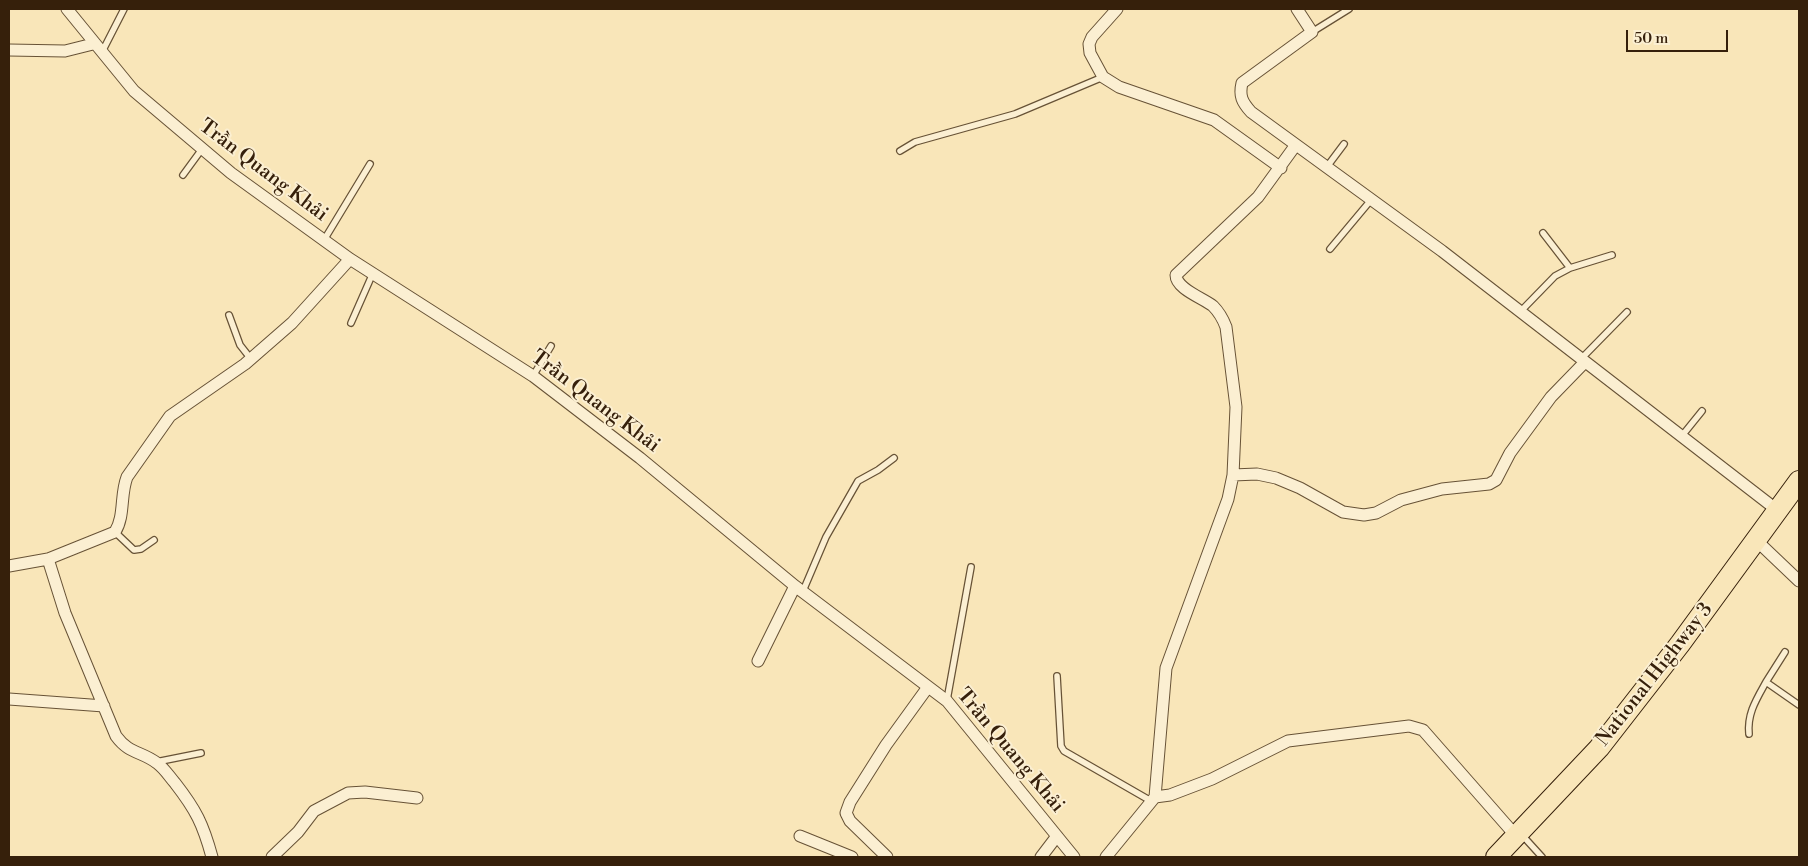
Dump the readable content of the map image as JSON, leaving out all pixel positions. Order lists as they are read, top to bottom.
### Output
{
  "streets": {
    "highway": ["National Highway 3"],
    "street": ["Trần Quang Khải"]
  },
  "scale_bar": "50 m"
}
